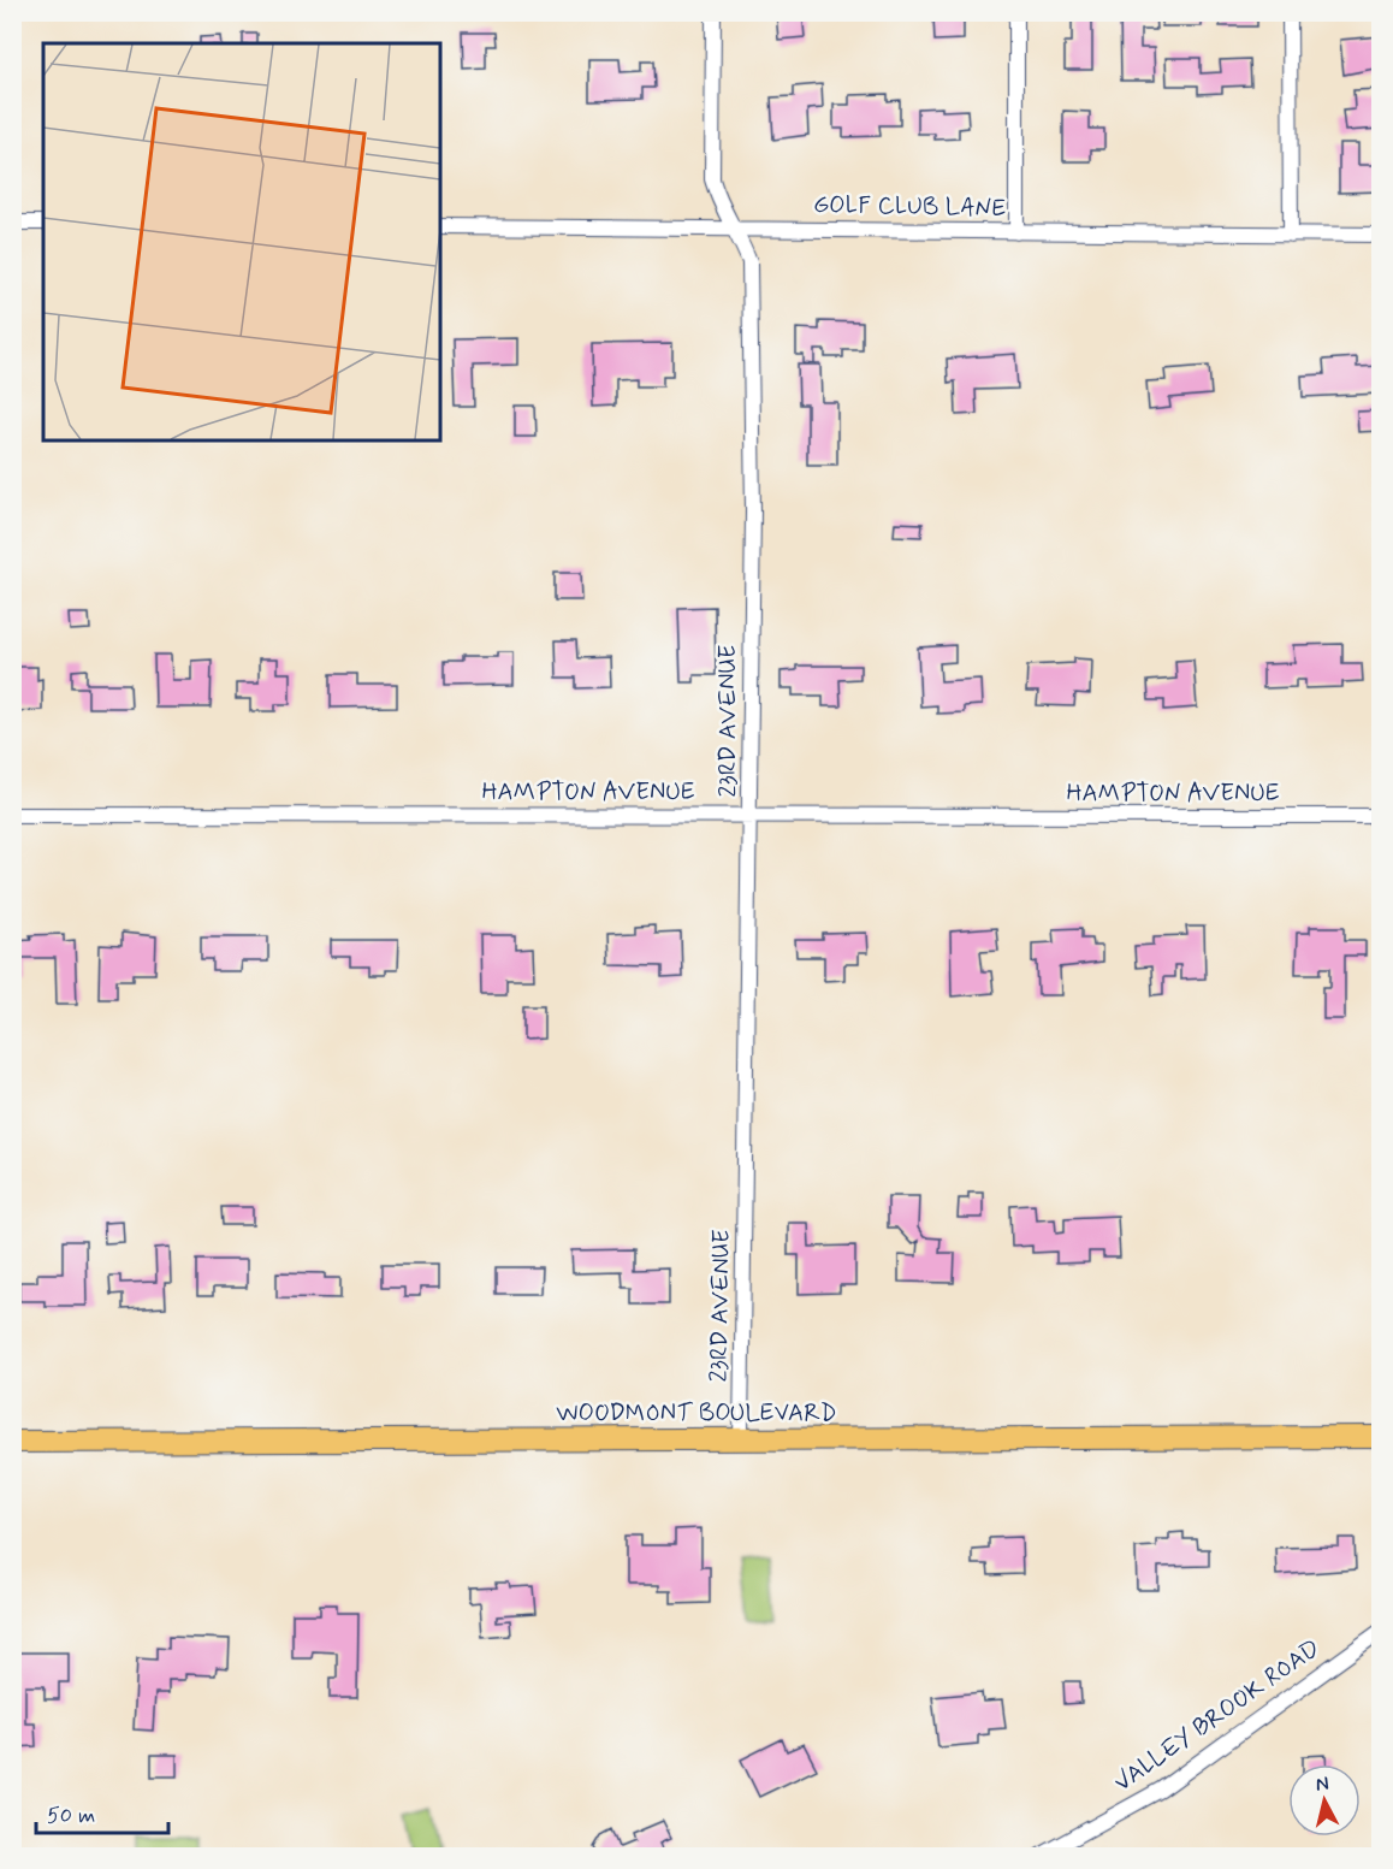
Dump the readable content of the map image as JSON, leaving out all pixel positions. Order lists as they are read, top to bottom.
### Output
{
  "streets": {
    "main road": ["WOODMONT BOULEVARD"],
    "street": [
      "GOLF CLUB LANE",
      "23RD AVENUE",
      "HAMPTON AVENUE",
      "VALLEY BROOK ROAD"
    ]
  },
  "crossings": [
    ["GOLF CLUB LANE", "23RD AVENUE"],
    ["23RD AVENUE", "HAMPTON AVENUE"],
    ["23RD AVENUE", "WOODMONT BOULEVARD"]
  ],
  "scale_bar": "50 m",
  "north": "top"
}
